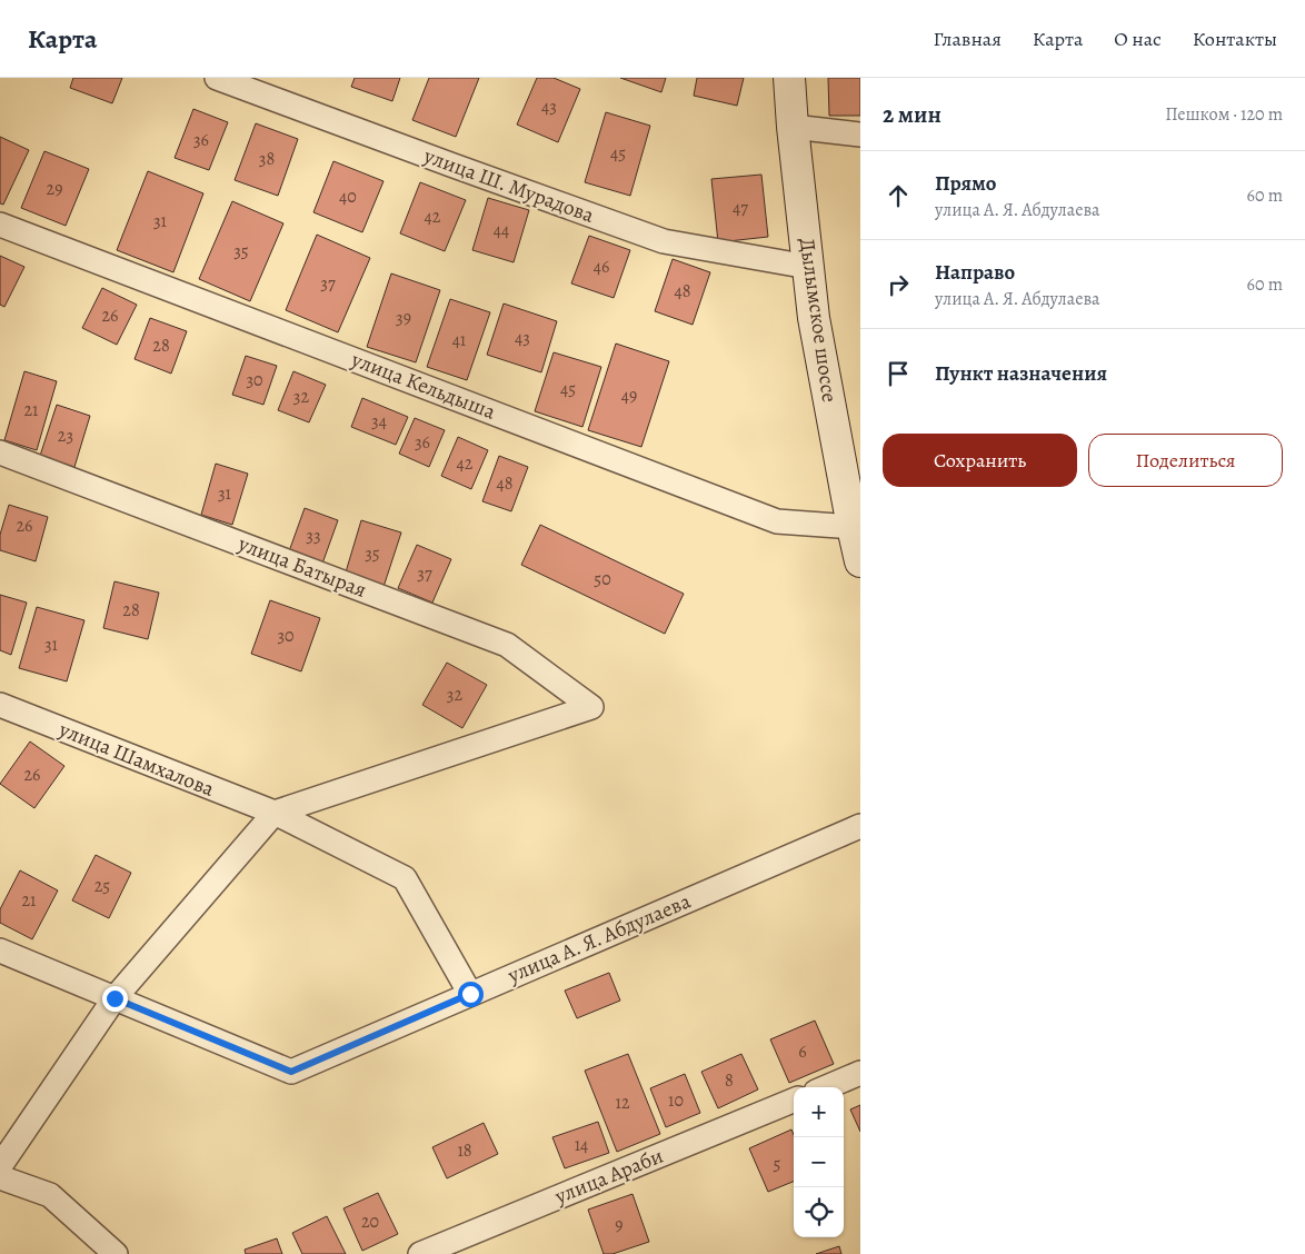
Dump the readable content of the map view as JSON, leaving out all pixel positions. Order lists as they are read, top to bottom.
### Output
{
  "streets": {
    "main road": ["Дылымское шоссе"],
    "street": [
      "улица Ш. Мурадова",
      "улица Кельдыша",
      "улица Батырая",
      "улица Шамхалова",
      "улица А. Я. Абдулаева",
      "улица Араби"
    ]
  },
  "crossings": [
    ["улица Ш. Мурадова", "Дылымское шоссе"],
    ["Дылымское шоссе", "улица Кельдыша"],
    ["улица Батырая", "улица Шамхалова"],
    ["улица Шамхалова", "улица А. Я. Абдулаева"]
  ],
  "house_numbers": [
    "43",
    "36",
    "45",
    "38",
    "29",
    "40",
    "47",
    "42",
    "31",
    "44",
    "35",
    "46",
    "37",
    "48",
    "26",
    "39",
    "43",
    "41",
    "28",
    "30",
    "45",
    "49",
    "32",
    "21",
    "34",
    "23",
    "36",
    "42",
    "48",
    "31",
    "26",
    "33",
    "35",
    "37",
    "50",
    "28",
    "30",
    "31",
    "32",
    "26",
    "25",
    "21",
    "6",
    "8",
    "10",
    "12",
    "14",
    "18",
    "5",
    "20",
    "9"
  ],
  "page": {
    "header": "Карта",
    "nav": [
      "Главная",
      "Карта",
      "О нас",
      "Контакты"
    ],
    "heading": ["2 мин", "Пешком · 120 m"],
    "list": [
      ["Прямо", "улица А. Я. Абдулаева", "60 m"],
      ["Направо", "улица А. Я. Абдулаева", "60 m"],
      "Пункт назначения"
    ],
    "buttons": ["Сохранить", "Поделиться"],
    "map_buttons": ["+", "−"]
  }
}
